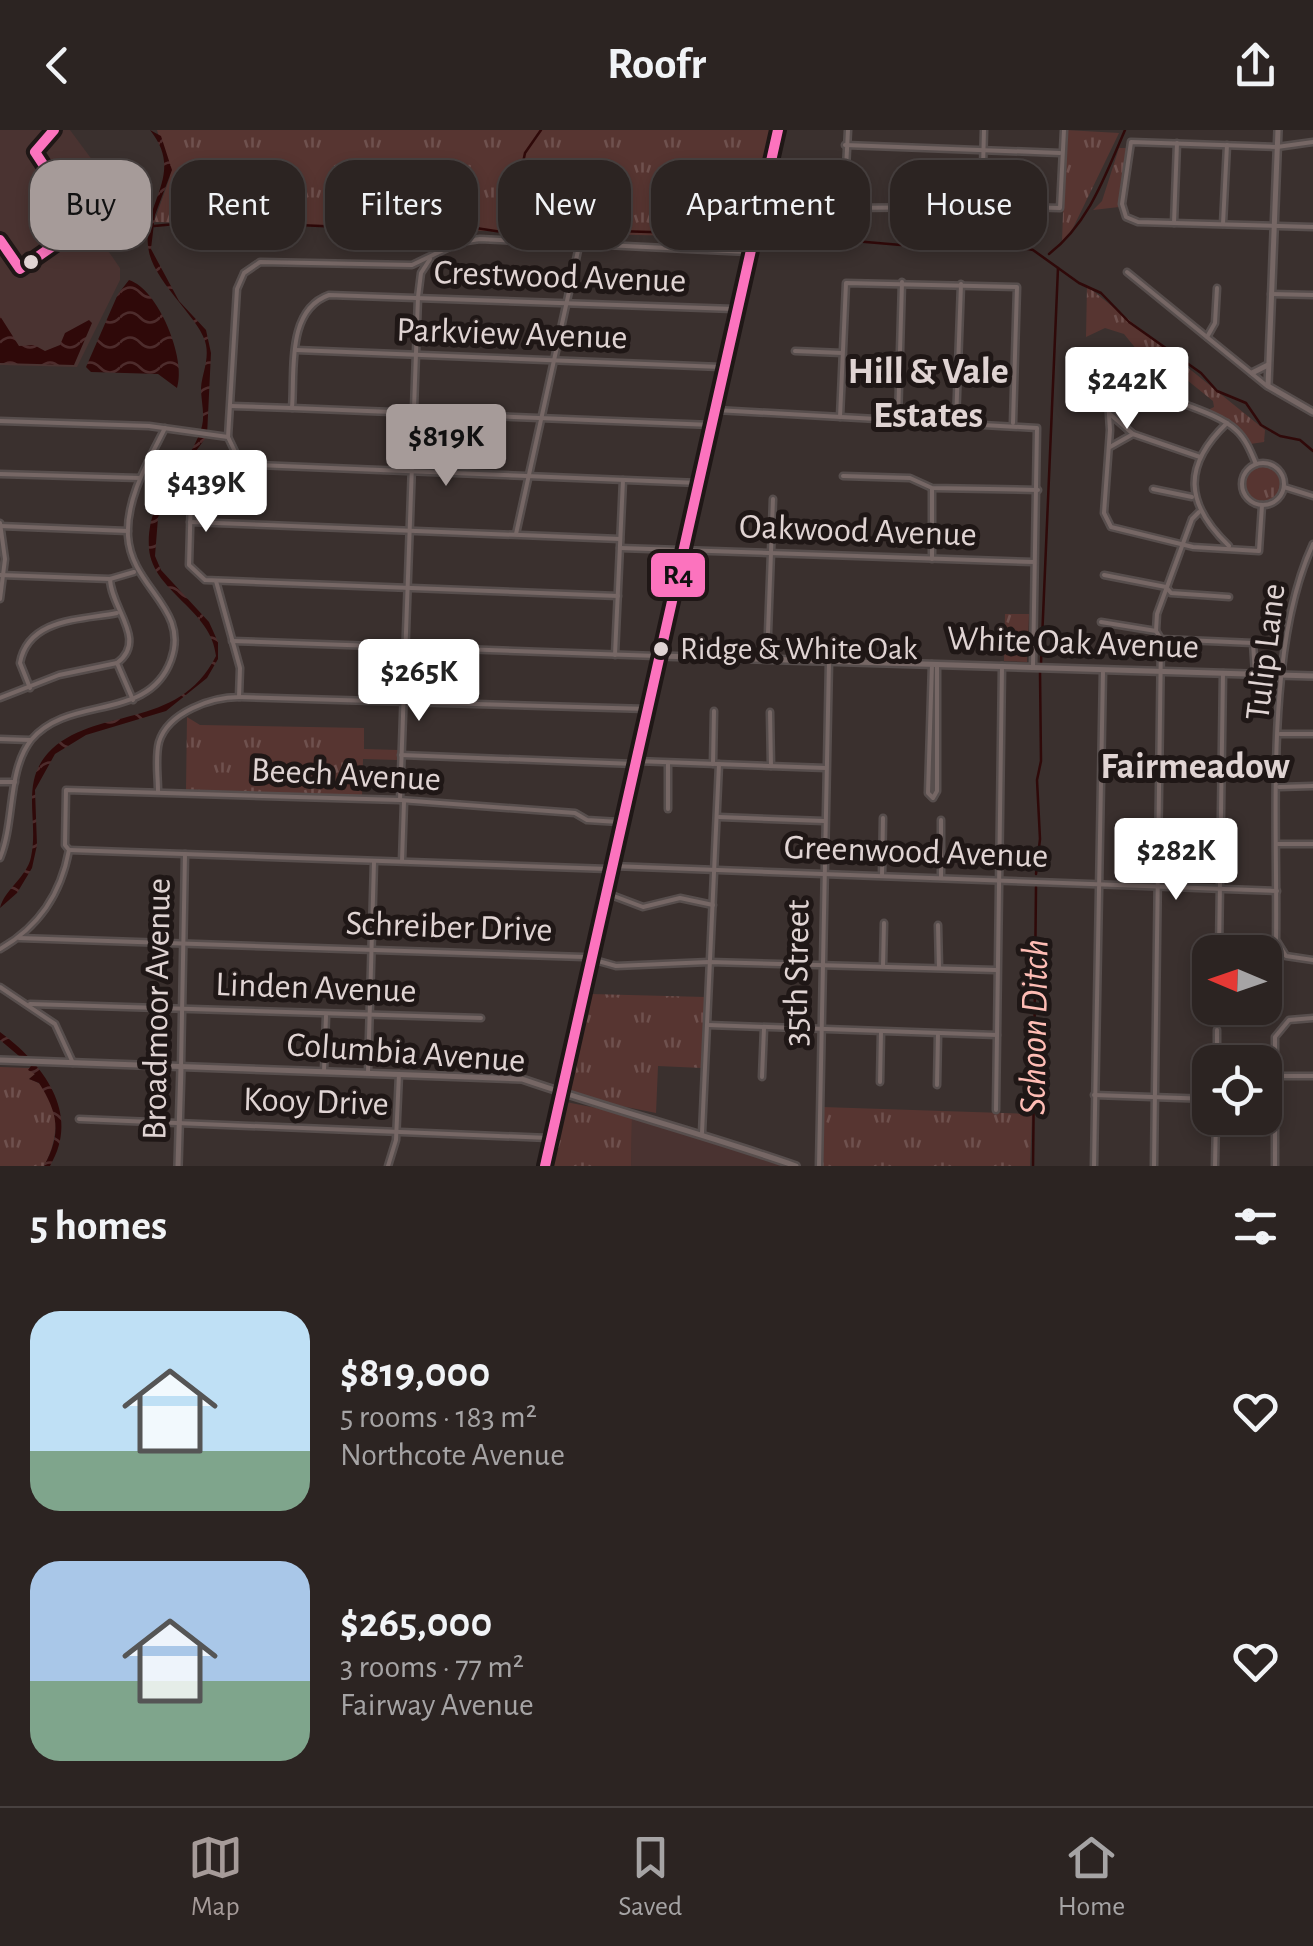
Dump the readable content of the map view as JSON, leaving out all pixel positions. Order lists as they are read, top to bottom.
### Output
{
  "streets": {
    "street": [
      "Crestwood Avenue",
      "Parkview Avenue",
      "Oakwood Avenue",
      "White Oak Avenue",
      "Tulip Lane",
      "Beech Avenue",
      "Greenwood Avenue",
      "Schreiber Drive",
      "35th Street",
      "Linden Avenue",
      "Broadmoor Avenue",
      "Columbia Avenue",
      "Kooy Drive"
    ]
  },
  "crossings": [
    ["Crestwood Avenue", "Parkview Avenue"],
    ["White Oak Avenue", "Tulip Lane"],
    ["White Oak Avenue", "35th Street"],
    ["Tulip Lane", "Greenwood Avenue"],
    ["Beech Avenue", "Greenwood Avenue"],
    ["Greenwood Avenue", "35th Street"],
    ["Greenwood Avenue", "Broadmoor Avenue"],
    ["Schreiber Drive", "35th Street"],
    ["Schreiber Drive", "Broadmoor Avenue"],
    ["Linden Avenue", "Broadmoor Avenue"],
    ["Broadmoor Avenue", "Columbia Avenue"],
    ["Broadmoor Avenue", "Kooy Drive"]
  ],
  "districts": ["Hill & Vale Estates", "Fairmeadow"],
  "water": ["Schoon Ditch"],
  "places": ["Ridge & White Oak"],
  "lines": ["transit line R4"],
  "north": "left",
  "page": {
    "header": "Roofr",
    "chip": [
      "Buy",
      "Rent",
      "Filters",
      "New",
      "Apartment",
      "House"
    ],
    "price": [
      "$242K",
      "$819K",
      "$439K",
      "$265K",
      "$282K"
    ],
    "heading": "5 homes",
    "list": [
      {
        "name": "$819,000",
        "note": "5 rooms · 183 m² · Northcote Avenue"
      },
      {
        "name": "$265,000",
        "note": "3 rooms · 77 m² · Fairway Avenue"
      }
    ],
    "tabs": ["Map", "Saved", "Home"]
  }
}
